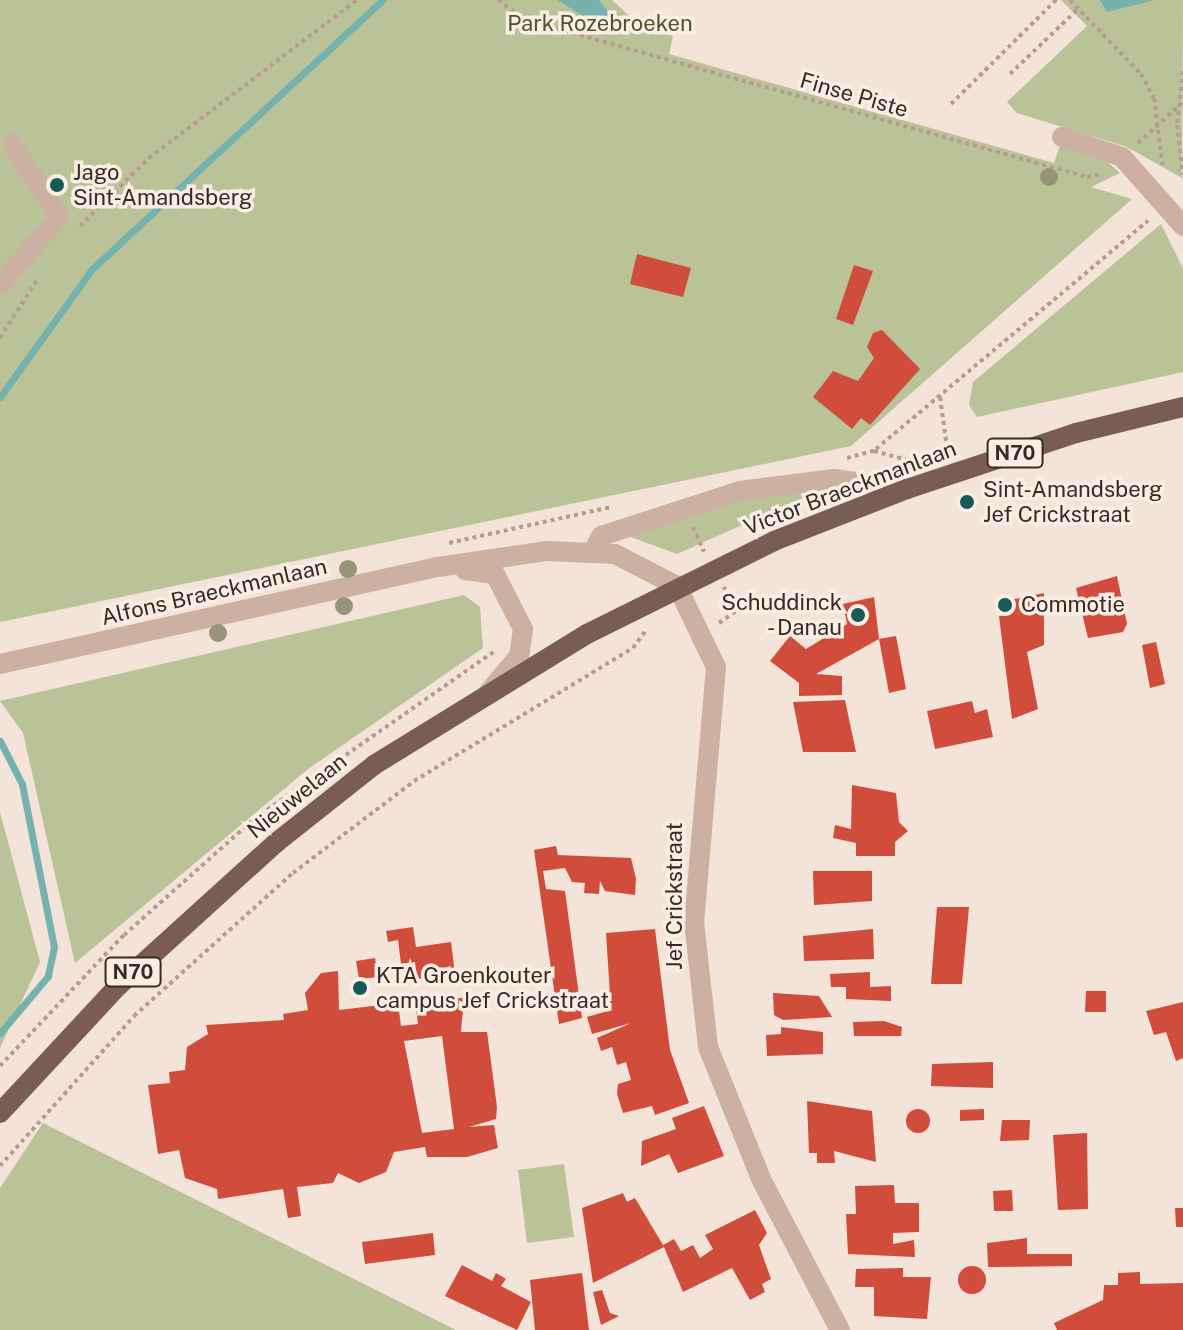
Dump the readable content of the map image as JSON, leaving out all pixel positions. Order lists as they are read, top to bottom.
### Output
{
  "streets": {
    "main road": ["N70", "Victor Braeckmanlaan", "Nieuwelaan"],
    "street": ["Alfons Braeckmanlaan", "Jef Crickstraat"],
    "path": ["Finse Piste"]
  },
  "crossings": [
    ["Victor Braeckmanlaan", "Alfons Braeckmanlaan"],
    ["Victor Braeckmanlaan", "Nieuwelaan"],
    ["Victor Braeckmanlaan", "Jef Crickstraat"],
    ["Alfons Braeckmanlaan", "Nieuwelaan"],
    ["Alfons Braeckmanlaan", "Jef Crickstraat"],
    ["Nieuwelaan", "Jef Crickstraat"]
  ],
  "parks": ["Park Rozebroeken"],
  "places": [
    "Jago Sint-Amandsberg",
    "Sint-Amandsberg Jef Crickstraat",
    "Commotie",
    "Schuddinck - Danau",
    "KTA Groenkouter campus Jef Crickstraat"
  ]
}
